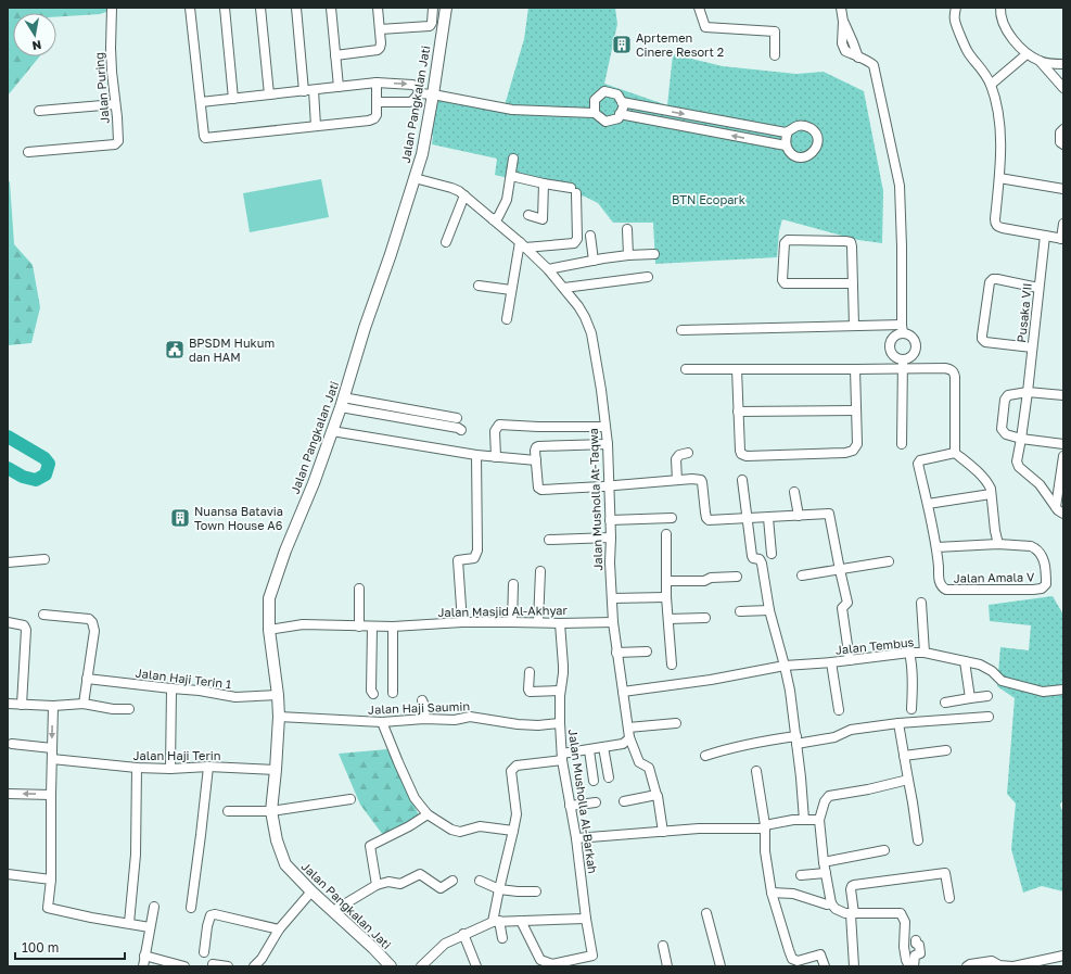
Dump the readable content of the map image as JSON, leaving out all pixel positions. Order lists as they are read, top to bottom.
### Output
{
  "streets": {
    "main road": ["Jalan Pangkalan Jati"],
    "street": [
      "Jalan Puring",
      "Pusaka VII",
      "Jalan Musholla At-Taqwa",
      "Jalan Amala V",
      "Jalan Masjid Al-Akhyar",
      "Jalan Tembus",
      "Jalan Haji Terin 1",
      "Jalan Haji Saumin",
      "Jalan Haji Terin",
      "Jalan Musholla Al-Barkah"
    ]
  },
  "crossings": [
    ["Jalan Pangkalan Jati", "Jalan Musholla At-Taqwa"],
    ["Jalan Pangkalan Jati", "Jalan Masjid Al-Akhyar"],
    ["Jalan Pangkalan Jati", "Jalan Haji Terin 1"],
    ["Jalan Pangkalan Jati", "Jalan Haji Saumin"],
    ["Jalan Pangkalan Jati", "Jalan Haji Terin"],
    ["Jalan Musholla At-Taqwa", "Jalan Masjid Al-Akhyar"],
    ["Jalan Musholla At-Taqwa", "Jalan Tembus"],
    ["Jalan Masjid Al-Akhyar", "Jalan Musholla Al-Barkah"],
    ["Jalan Haji Saumin", "Jalan Musholla Al-Barkah"]
  ],
  "parks": ["BTN Ecopark"],
  "places": {
    "building": ["Aprtemen Cinere Resort 2", "Nuansa Batavia Town House A6"],
    "public building": ["BPSDM Hukum dan HAM"]
  },
  "scale_bar": "100 m",
  "north": "bottom"
}
